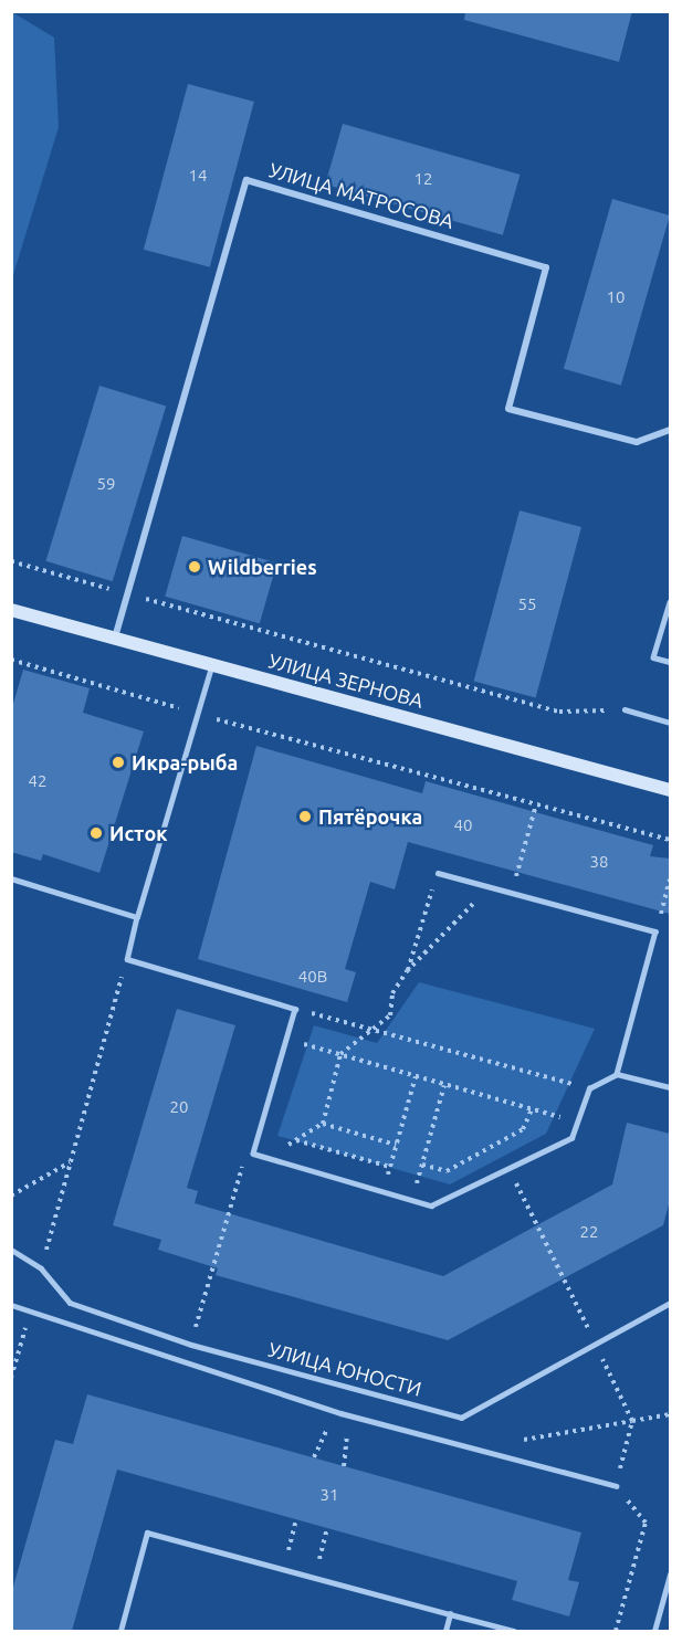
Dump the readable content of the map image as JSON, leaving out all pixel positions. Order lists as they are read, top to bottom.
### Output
{
  "streets": {
    "main road": ["УЛИЦА ЗЕРНОВА"],
    "street": ["УЛИЦА МАТРОСОВА", "УЛИЦА ЮНОСТИ"]
  },
  "crossings": [
    ["УЛИЦА МАТРОСОВА", "УЛИЦА ЗЕРНОВА"]
  ],
  "places": [
    "Wildberries",
    "Икра-рыба",
    "Пятёрочка",
    "Исток"
  ],
  "house_numbers": [
    "14",
    "12",
    "10",
    "59",
    "55",
    "42",
    "40",
    "38",
    "40В",
    "20",
    "22",
    "31"
  ]
}
